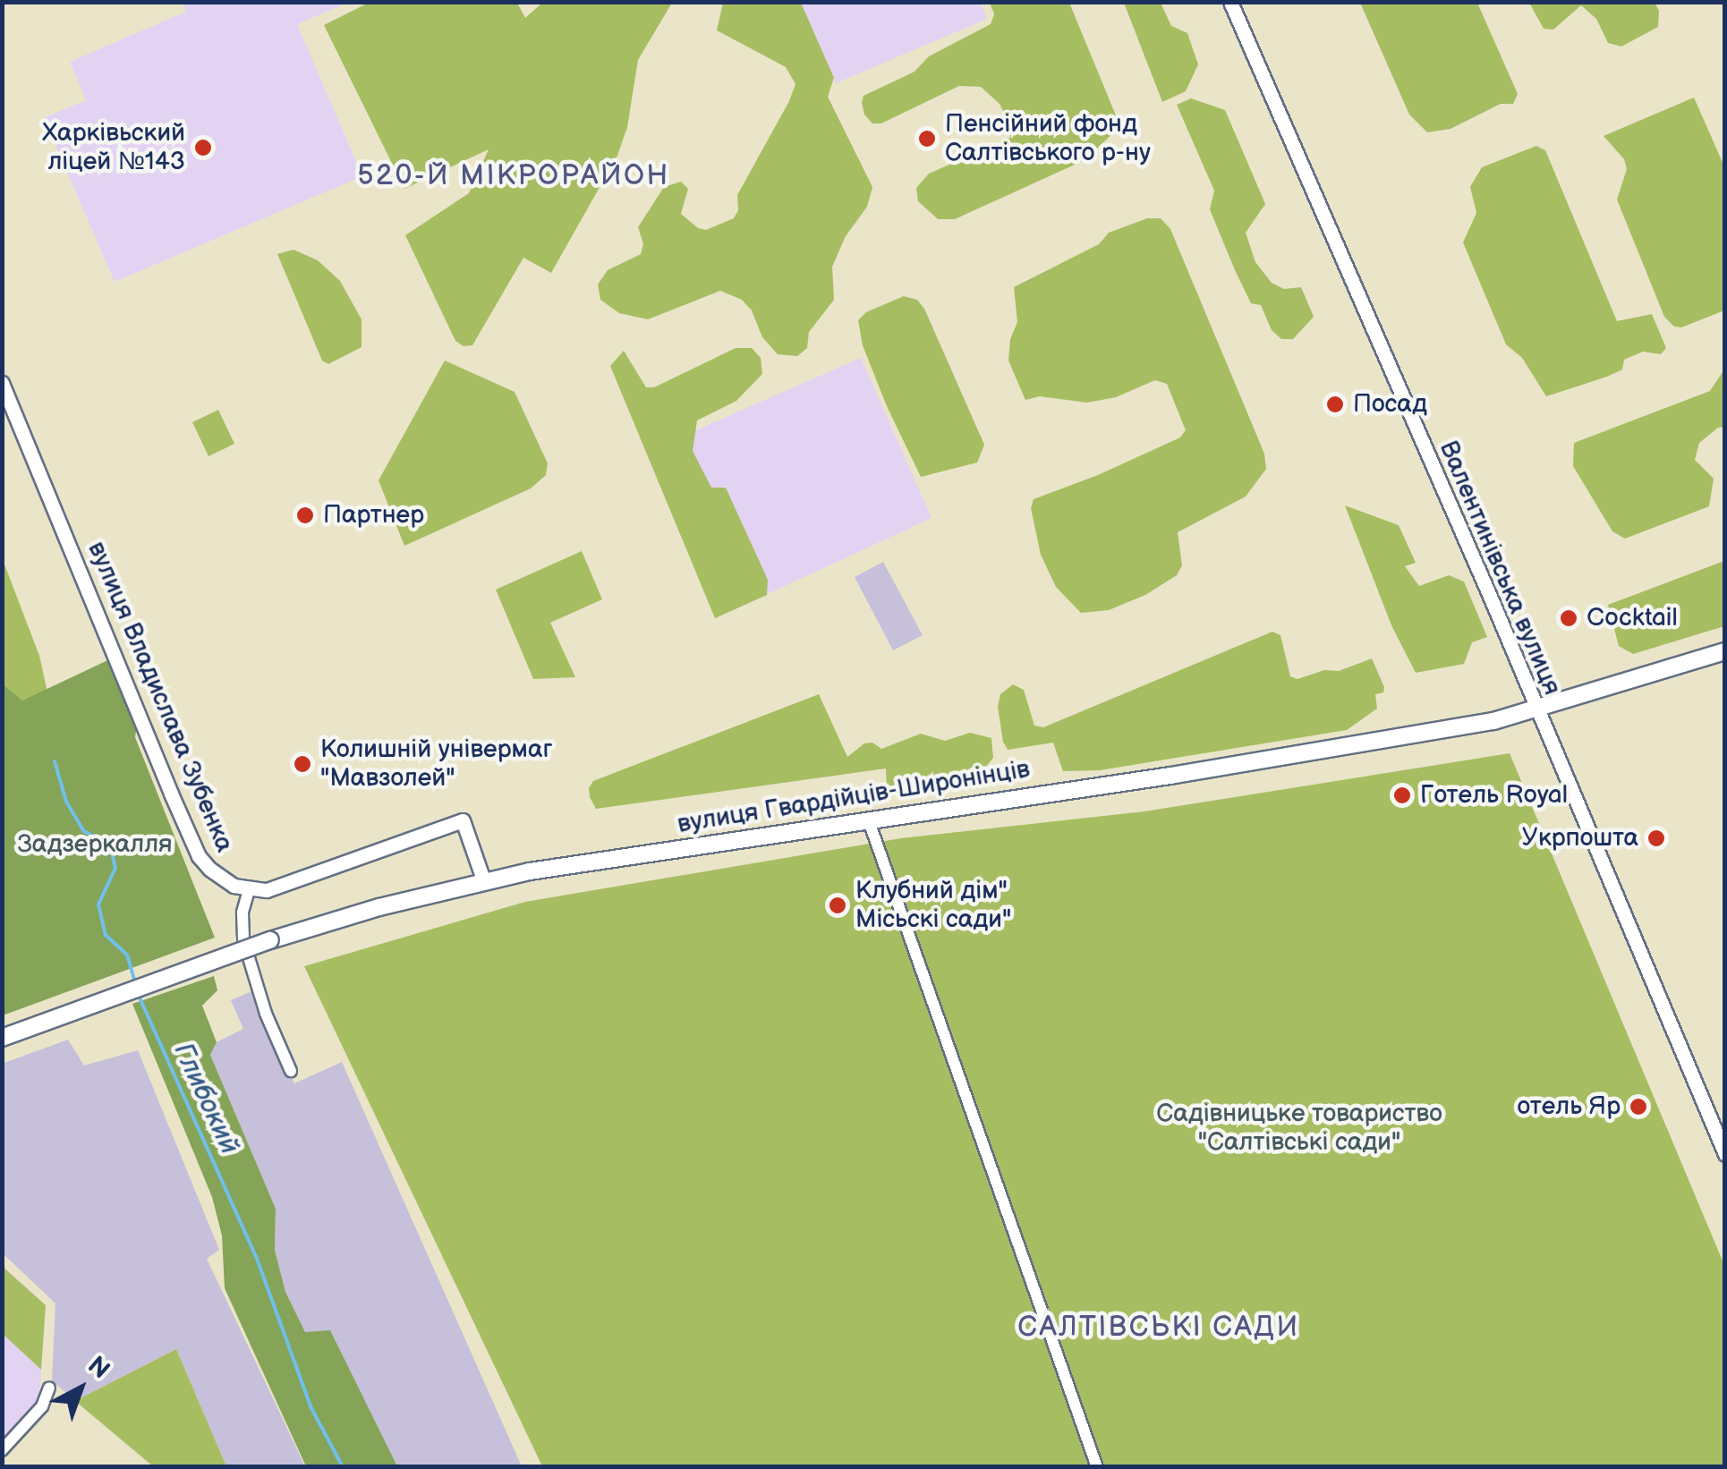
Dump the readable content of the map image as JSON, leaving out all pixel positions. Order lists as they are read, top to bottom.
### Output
{
  "streets": {
    "main road": ["вулиця Гвардійців-Широнінців"],
    "street": ["Валентинівська вулиця", "вулиця Владислава Зубенка"]
  },
  "crossings": [
    ["Валентинівська вулиця", "вулиця Гвардійців-Широнінців"]
  ],
  "districts": ["520-Й МІКРОРАЙОН", "САЛТІВСЬКІ САДИ"],
  "water": ["Глибокий"],
  "parks": ["Задзеркалля", "Садівницьке товариство \"Салтівські сади\""],
  "places": [
    "Пенсійний фонд Салтівського р-ну",
    "Харківьский ліцей №143",
    "Посад",
    "Партнер",
    "Cocktail",
    "Колишній універмаг \"Мавзолей\"",
    "Готель Royal",
    "Укрпошта",
    "Клубний дім\" Місьскі сади\"",
    "отель Яр"
  ],
  "north": "top right"
}
